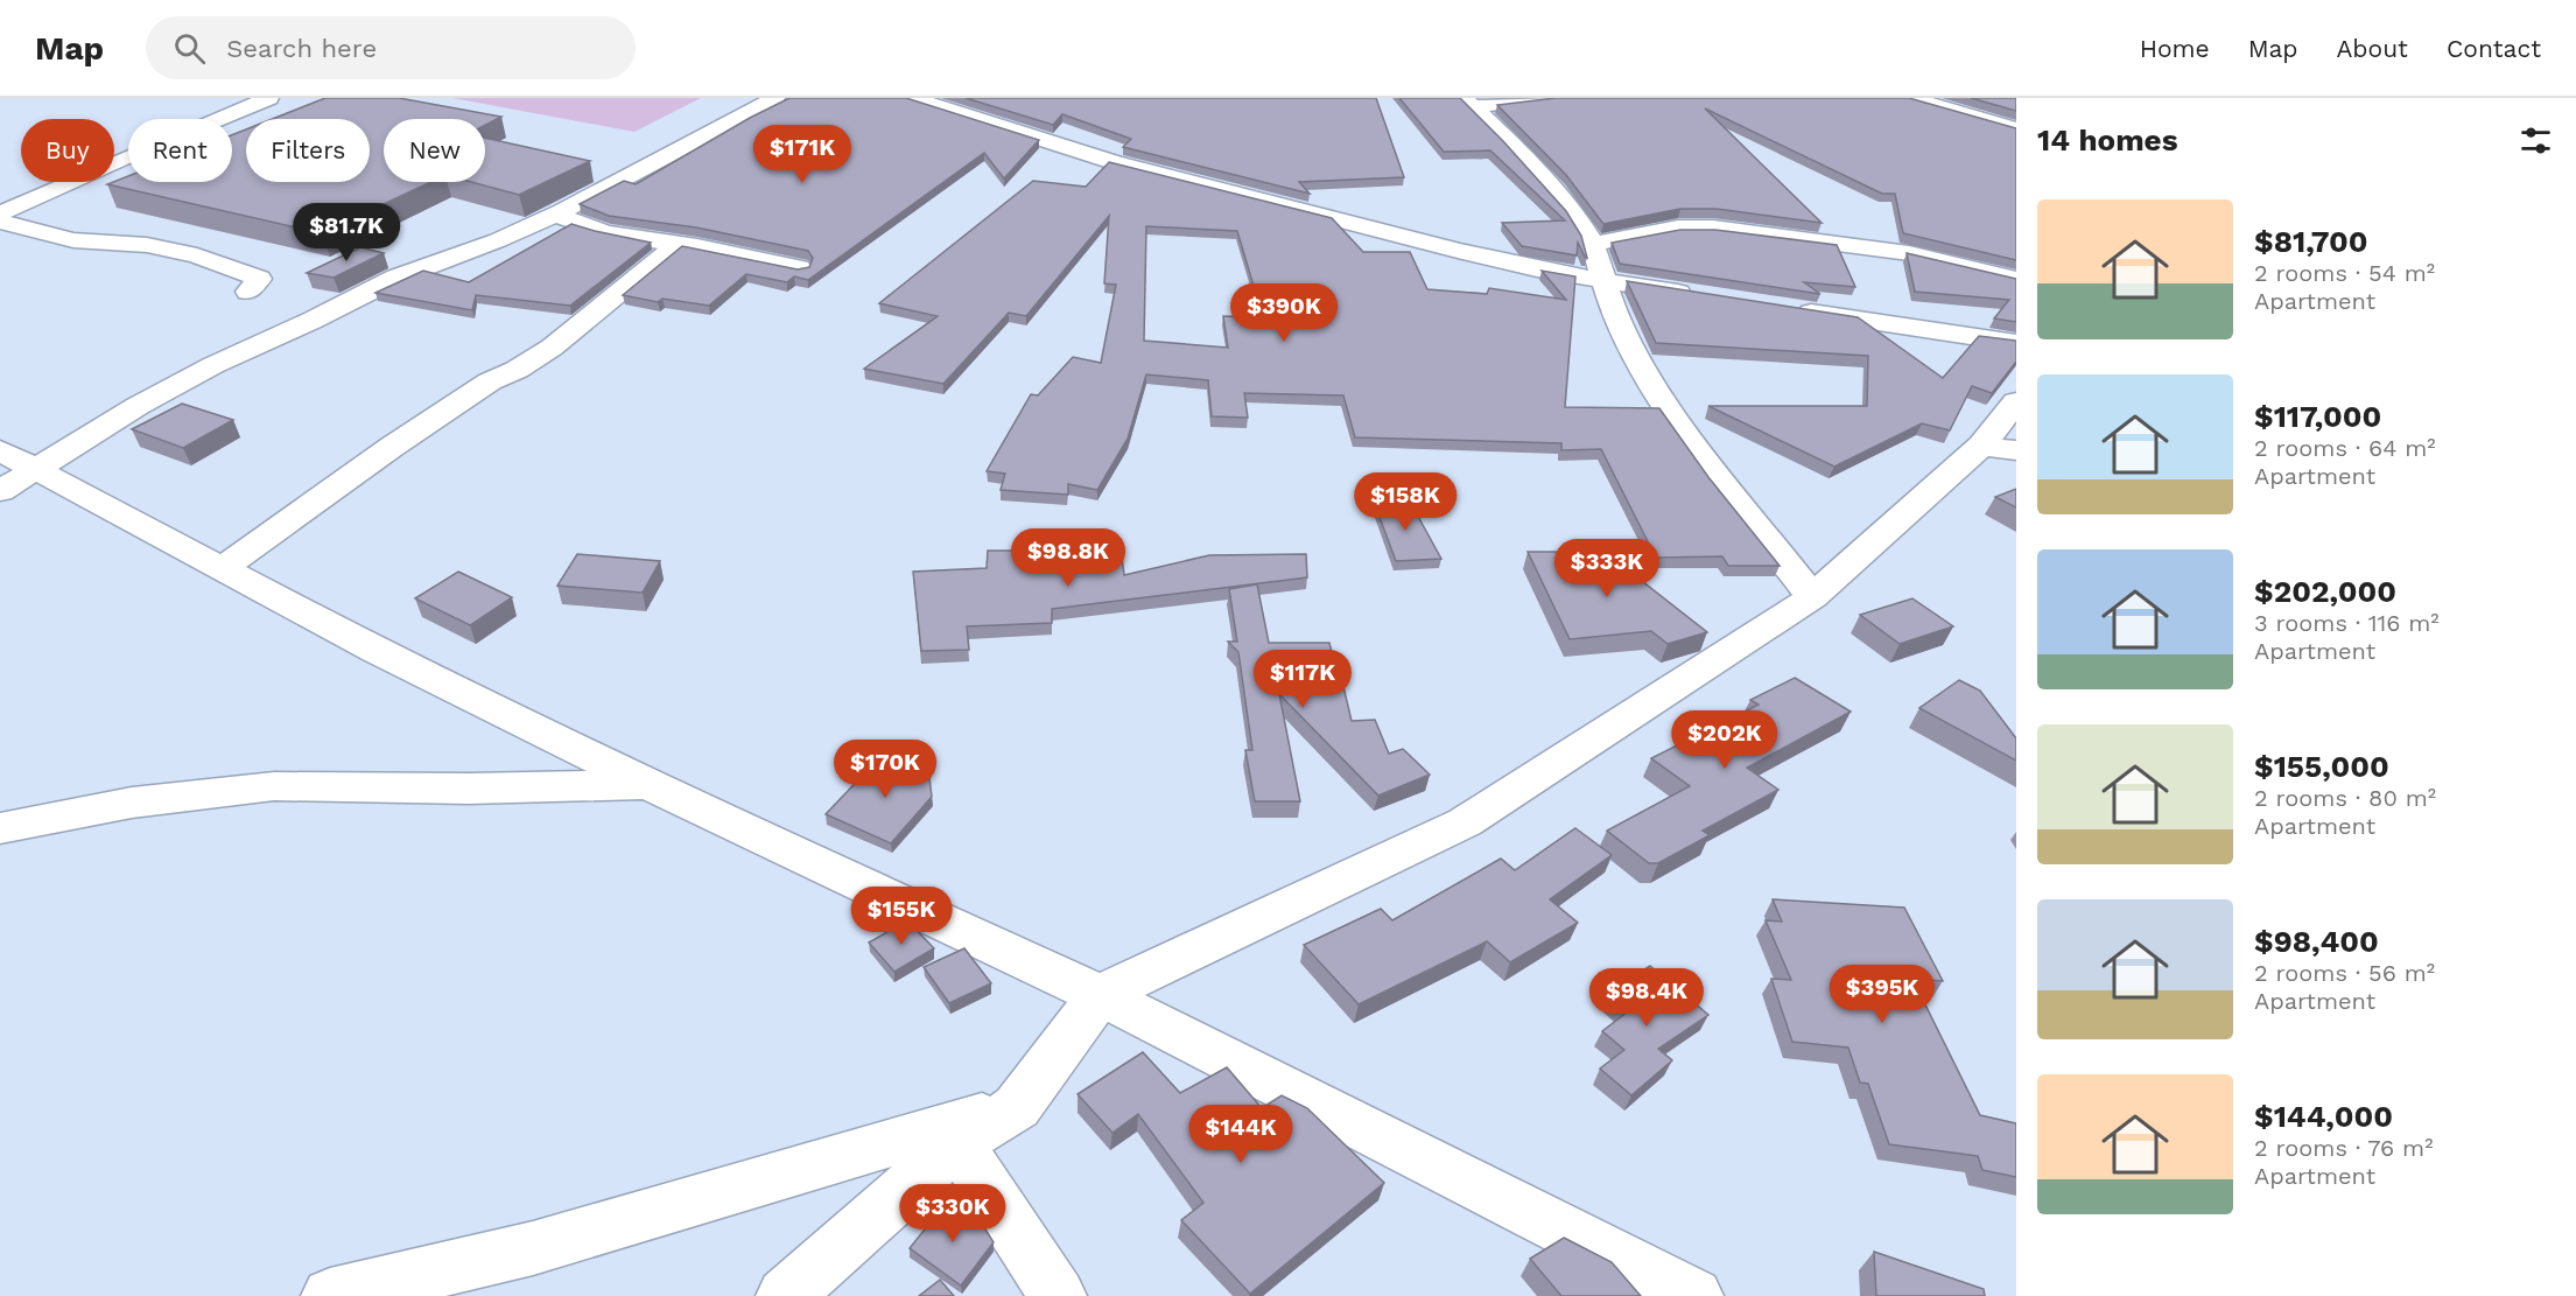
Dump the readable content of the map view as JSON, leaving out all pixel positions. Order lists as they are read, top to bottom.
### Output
{
  "page": {
    "header": "Map",
    "search": "Search here",
    "nav": [
      "Home",
      "Map",
      "About",
      "Contact"
    ],
    "heading": "14 homes",
    "chip": [
      "Buy",
      "Rent",
      "Filters",
      "New"
    ],
    "price": [
      "$171K",
      "$81.7K",
      "$390K",
      "$158K",
      "$98.8K",
      "$333K",
      "$117K",
      "$202K",
      "$170K",
      "$155K",
      "$395K",
      "$98.4K",
      "$144K",
      "$330K"
    ],
    "list": [
      {
        "name": "$81,700",
        "note": "2 rooms · 54 m² · Apartment"
      },
      {
        "name": "$117,000",
        "note": "2 rooms · 64 m² · Apartment"
      },
      {
        "name": "$202,000",
        "note": "3 rooms · 116 m² · Apartment"
      },
      {
        "name": "$155,000",
        "note": "2 rooms · 80 m² · Apartment"
      },
      {
        "name": "$98,400",
        "note": "2 rooms · 56 m² · Apartment"
      },
      {
        "name": "$144,000",
        "note": "2 rooms · 76 m² · Apartment"
      }
    ]
  }
}
